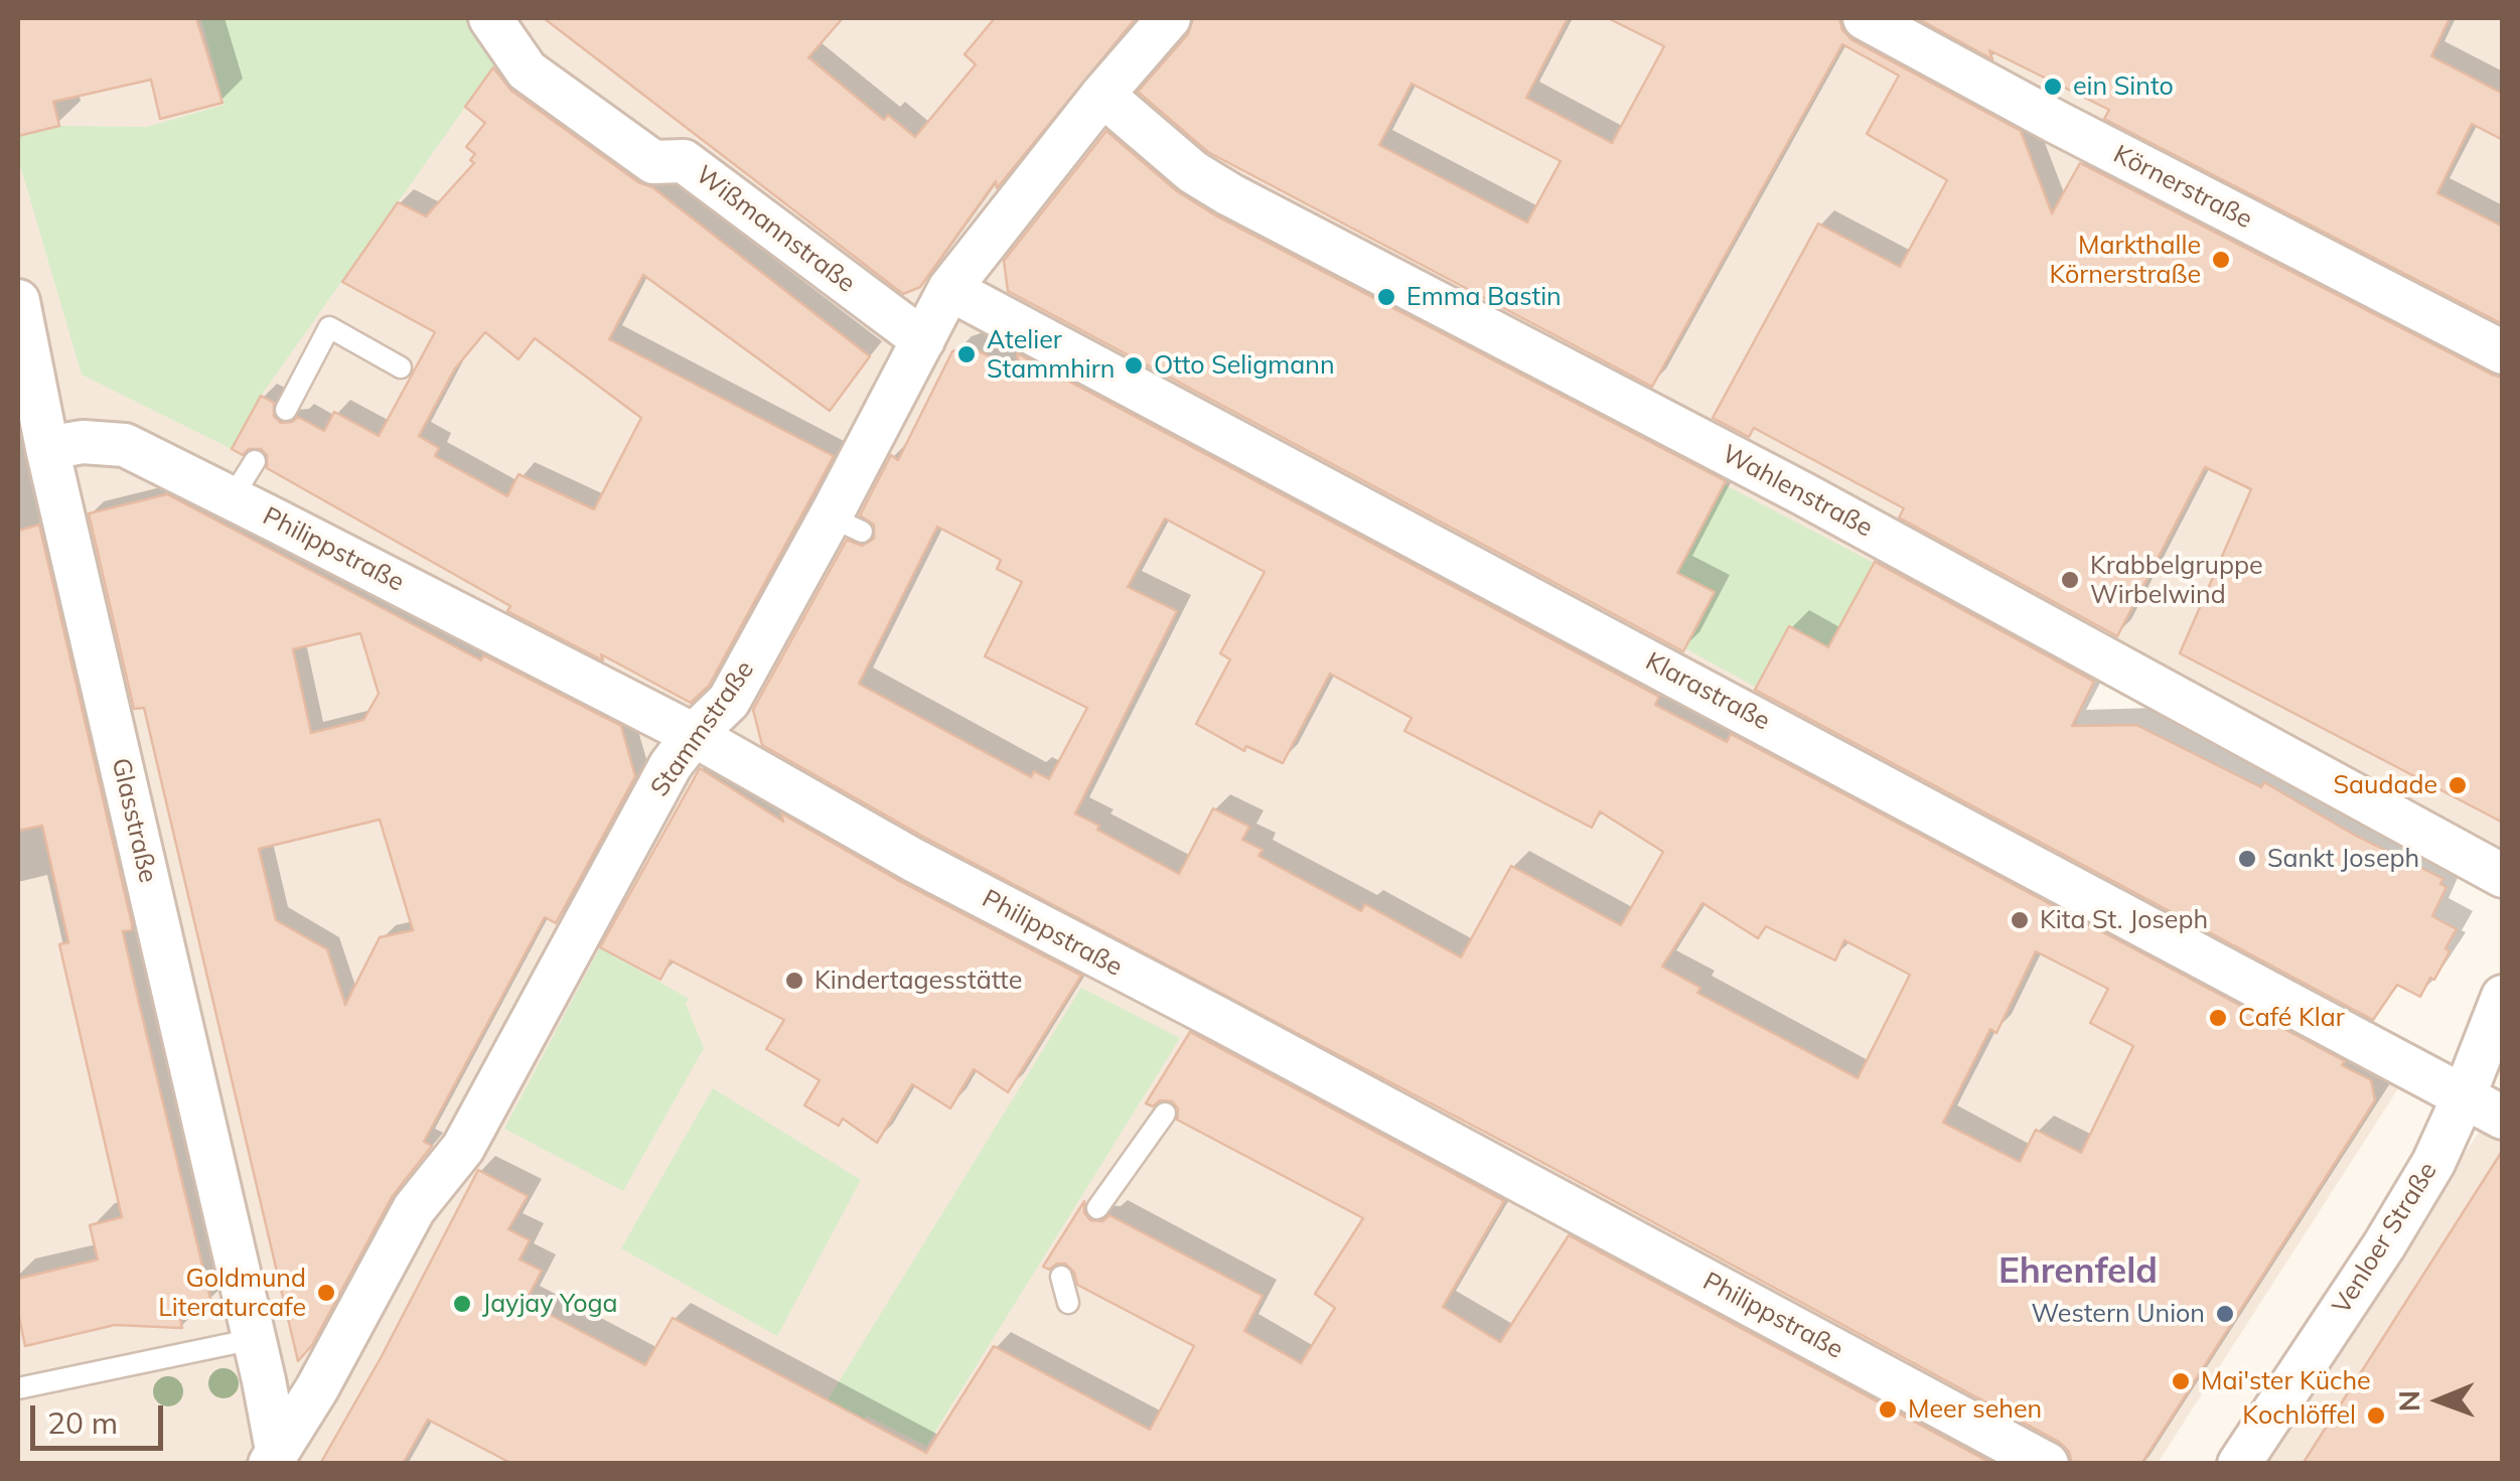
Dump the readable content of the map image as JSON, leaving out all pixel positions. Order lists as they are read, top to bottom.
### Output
{
  "streets": {
    "street": [
      "Körnerstraße",
      "Wißmannstraße",
      "Wahlenstraße",
      "Philippstraße",
      "Klarastraße",
      "Stammstraße",
      "Glasstraße",
      "Venloer Straße"
    ]
  },
  "crossings": [
    ["Wißmannstraße", "Stammstraße"],
    ["Wahlenstraße", "Stammstraße"],
    ["Philippstraße", "Stammstraße"],
    ["Philippstraße", "Glasstraße"],
    ["Klarastraße", "Stammstraße"],
    ["Klarastraße", "Venloer Straße"],
    ["Stammstraße", "Glasstraße"]
  ],
  "districts": ["Ehrenfeld"],
  "places": [
    "ein Sinto",
    "Markthalle Körnerstraße",
    "Emma Bastin",
    "Atelier Stammhirn",
    "Otto Seligmann",
    "Krabbelgruppe Wirbelwind",
    "Saudade",
    "Sankt Joseph",
    "Kita St. Joseph",
    "Kindertagesstätte",
    "Café Klar",
    "Goldmund Literaturcafe",
    "Jayjay Yoga",
    "Western Union",
    "Mai'ster Küche",
    "Meer sehen",
    "Kochlöffel"
  ],
  "scale_bar": "20 m",
  "north": "left"
}
